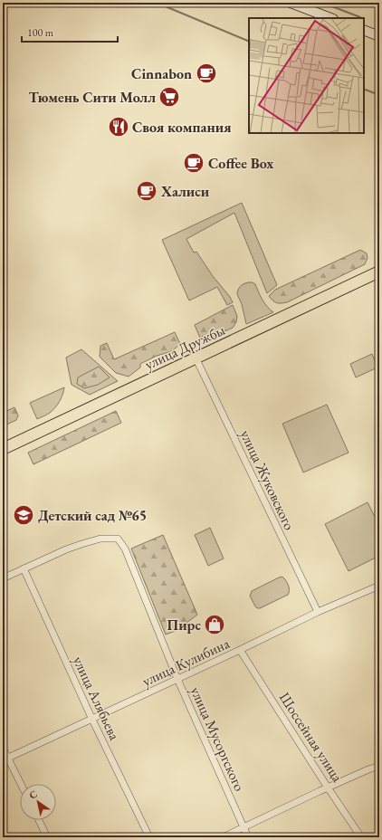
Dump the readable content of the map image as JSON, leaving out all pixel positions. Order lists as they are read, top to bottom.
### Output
{
  "streets": {
    "main road": ["улица Дружбы"],
    "street": [
      "улица Жуковского",
      "улица Кулибина",
      "улица Алябьева",
      "Шоссейная улица",
      "улица Мусоргского"
    ]
  },
  "crossings": [
    ["улица Дружбы", "улица Жуковского"],
    ["улица Жуковского", "улица Кулибина"],
    ["улица Кулибина", "улица Алябьева"],
    ["улица Кулибина", "Шоссейная улица"],
    ["улица Кулибина", "улица Мусоргского"],
    ["улица Алябьева", "улица Мусоргского"]
  ],
  "places": {
    "cafe": ["Cinnabon", "Coffee Box", "Халиси"],
    "supermarket": ["Тюмень Сити Молл"],
    "restaurant": ["Своя компания"],
    "school or university": ["Детский сад №65"],
    "shop": ["Пирс"]
  },
  "scale_bar": "100 m",
  "north": "top left"
}
